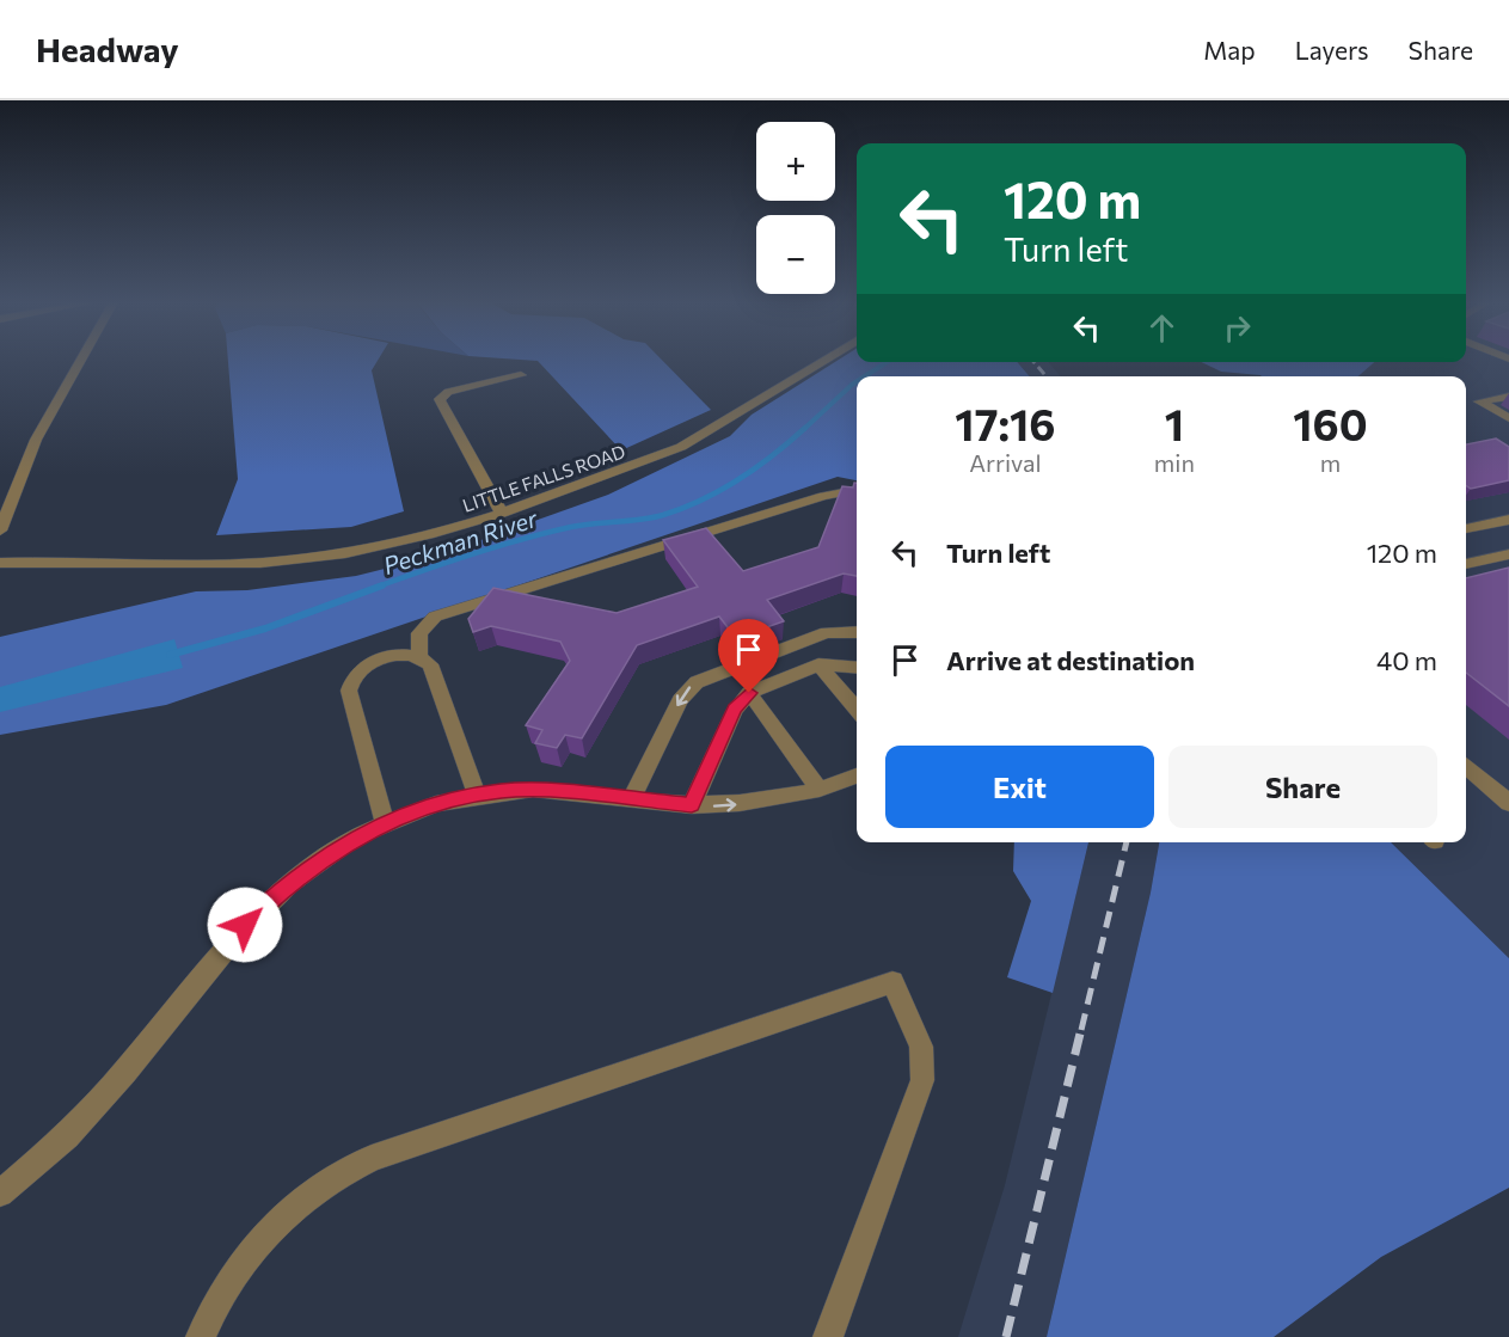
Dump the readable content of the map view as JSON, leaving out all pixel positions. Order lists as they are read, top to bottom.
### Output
{
  "streets": {
    "street": ["LITTLE FALLS ROAD"]
  },
  "water": ["Peckman River"],
  "page": {
    "header": "Headway",
    "nav": ["Map", "Layers", "Share"],
    "map_buttons": ["+", "−"],
    "turn": ["120 m", "Turn left"],
    "eta": [
      "17:16",
      "Arrival",
      "1",
      "min",
      "160",
      "m"
    ],
    "list": [
      {
        "name": "Turn left",
        "value": "120 m"
      },
      {
        "name": "Arrive at destination",
        "value": "40 m"
      }
    ],
    "buttons": ["Exit", "Share"]
  }
}
